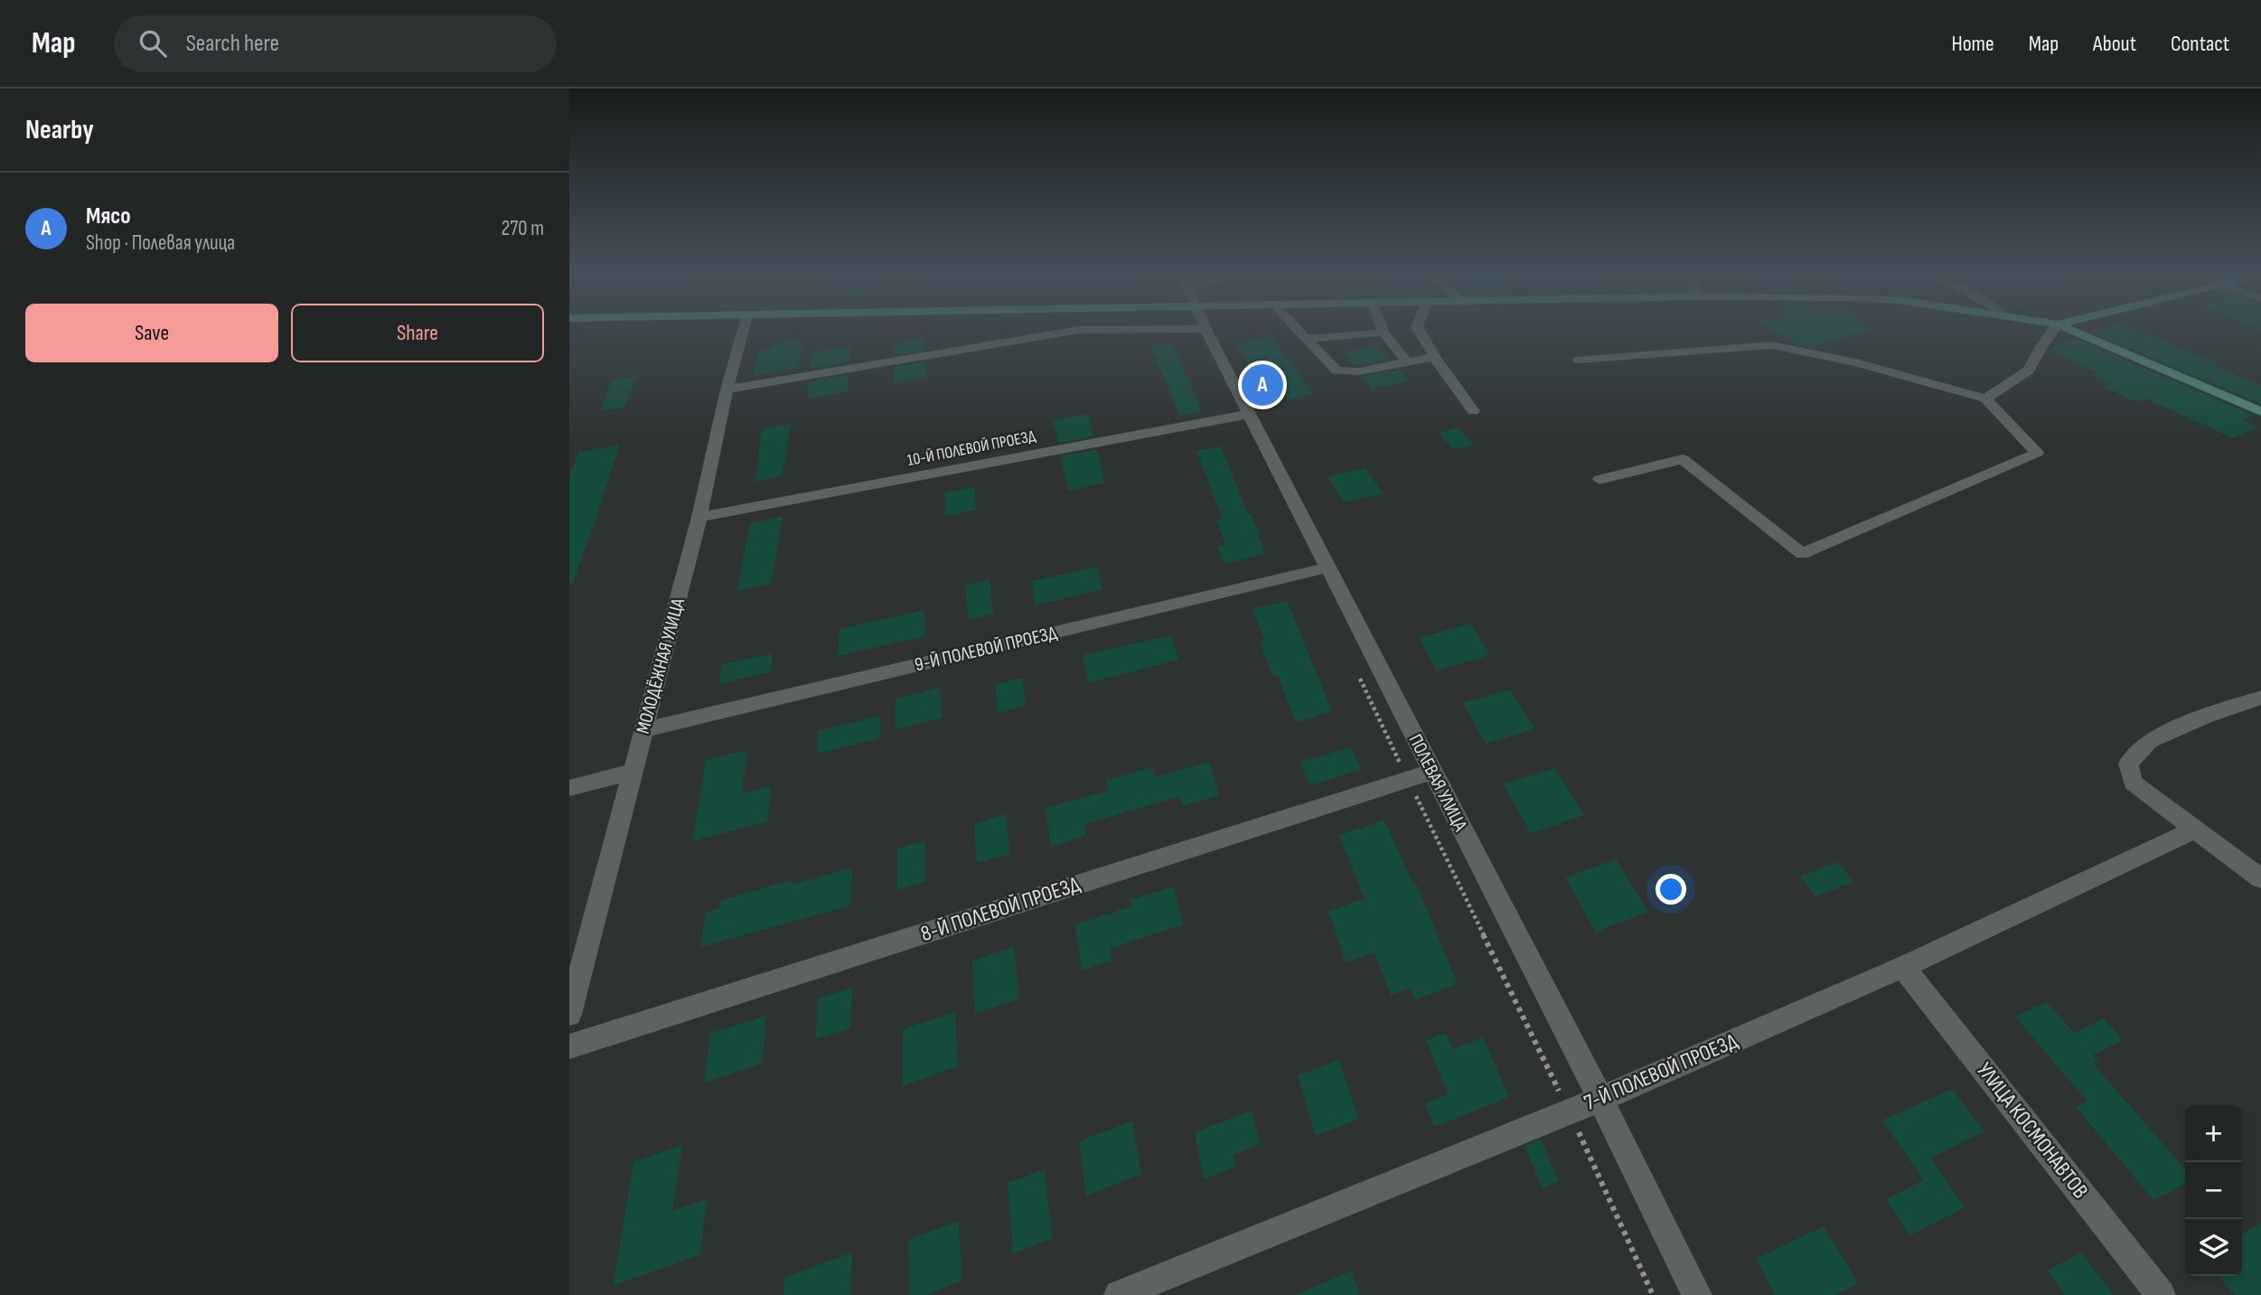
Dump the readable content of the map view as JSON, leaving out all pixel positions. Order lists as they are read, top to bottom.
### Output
{
  "streets": {
    "street": [
      "10-Й ПОЛЕВОЙ ПРОЕЗД",
      "9-Й ПОЛЕВОЙ ПРОЕЗД",
      "МОЛОДЁЖНАЯ УЛИЦА",
      "ПОЛЕВАЯ УЛИЦА",
      "8-Й ПОЛЕВОЙ ПРОЕЗД",
      "7-Й ПОЛЕВОЙ ПРОЕЗД",
      "УЛИЦА КОСМОНАВТОВ"
    ]
  },
  "crossings": [
    ["10-Й ПОЛЕВОЙ ПРОЕЗД", "МОЛОДЁЖНАЯ УЛИЦА"],
    ["10-Й ПОЛЕВОЙ ПРОЕЗД", "ПОЛЕВАЯ УЛИЦА"],
    ["9-Й ПОЛЕВОЙ ПРОЕЗД", "МОЛОДЁЖНАЯ УЛИЦА"],
    ["9-Й ПОЛЕВОЙ ПРОЕЗД", "ПОЛЕВАЯ УЛИЦА"],
    ["ПОЛЕВАЯ УЛИЦА", "8-Й ПОЛЕВОЙ ПРОЕЗД"],
    ["ПОЛЕВАЯ УЛИЦА", "7-Й ПОЛЕВОЙ ПРОЕЗД"],
    ["7-Й ПОЛЕВОЙ ПРОЕЗД", "УЛИЦА КОСМОНАВТОВ"]
  ],
  "page": {
    "header": "Map",
    "search": "Search here",
    "nav": [
      "Home",
      "Map",
      "About",
      "Contact"
    ],
    "heading": "Nearby",
    "list": [
      {
        "mark": "A",
        "name": "Мясо",
        "note": "Shop · Полевая улица",
        "value": "270 m"
      }
    ],
    "buttons": ["Save", "Share"],
    "pins": "A",
    "map_buttons": ["+", "−"]
  }
}
